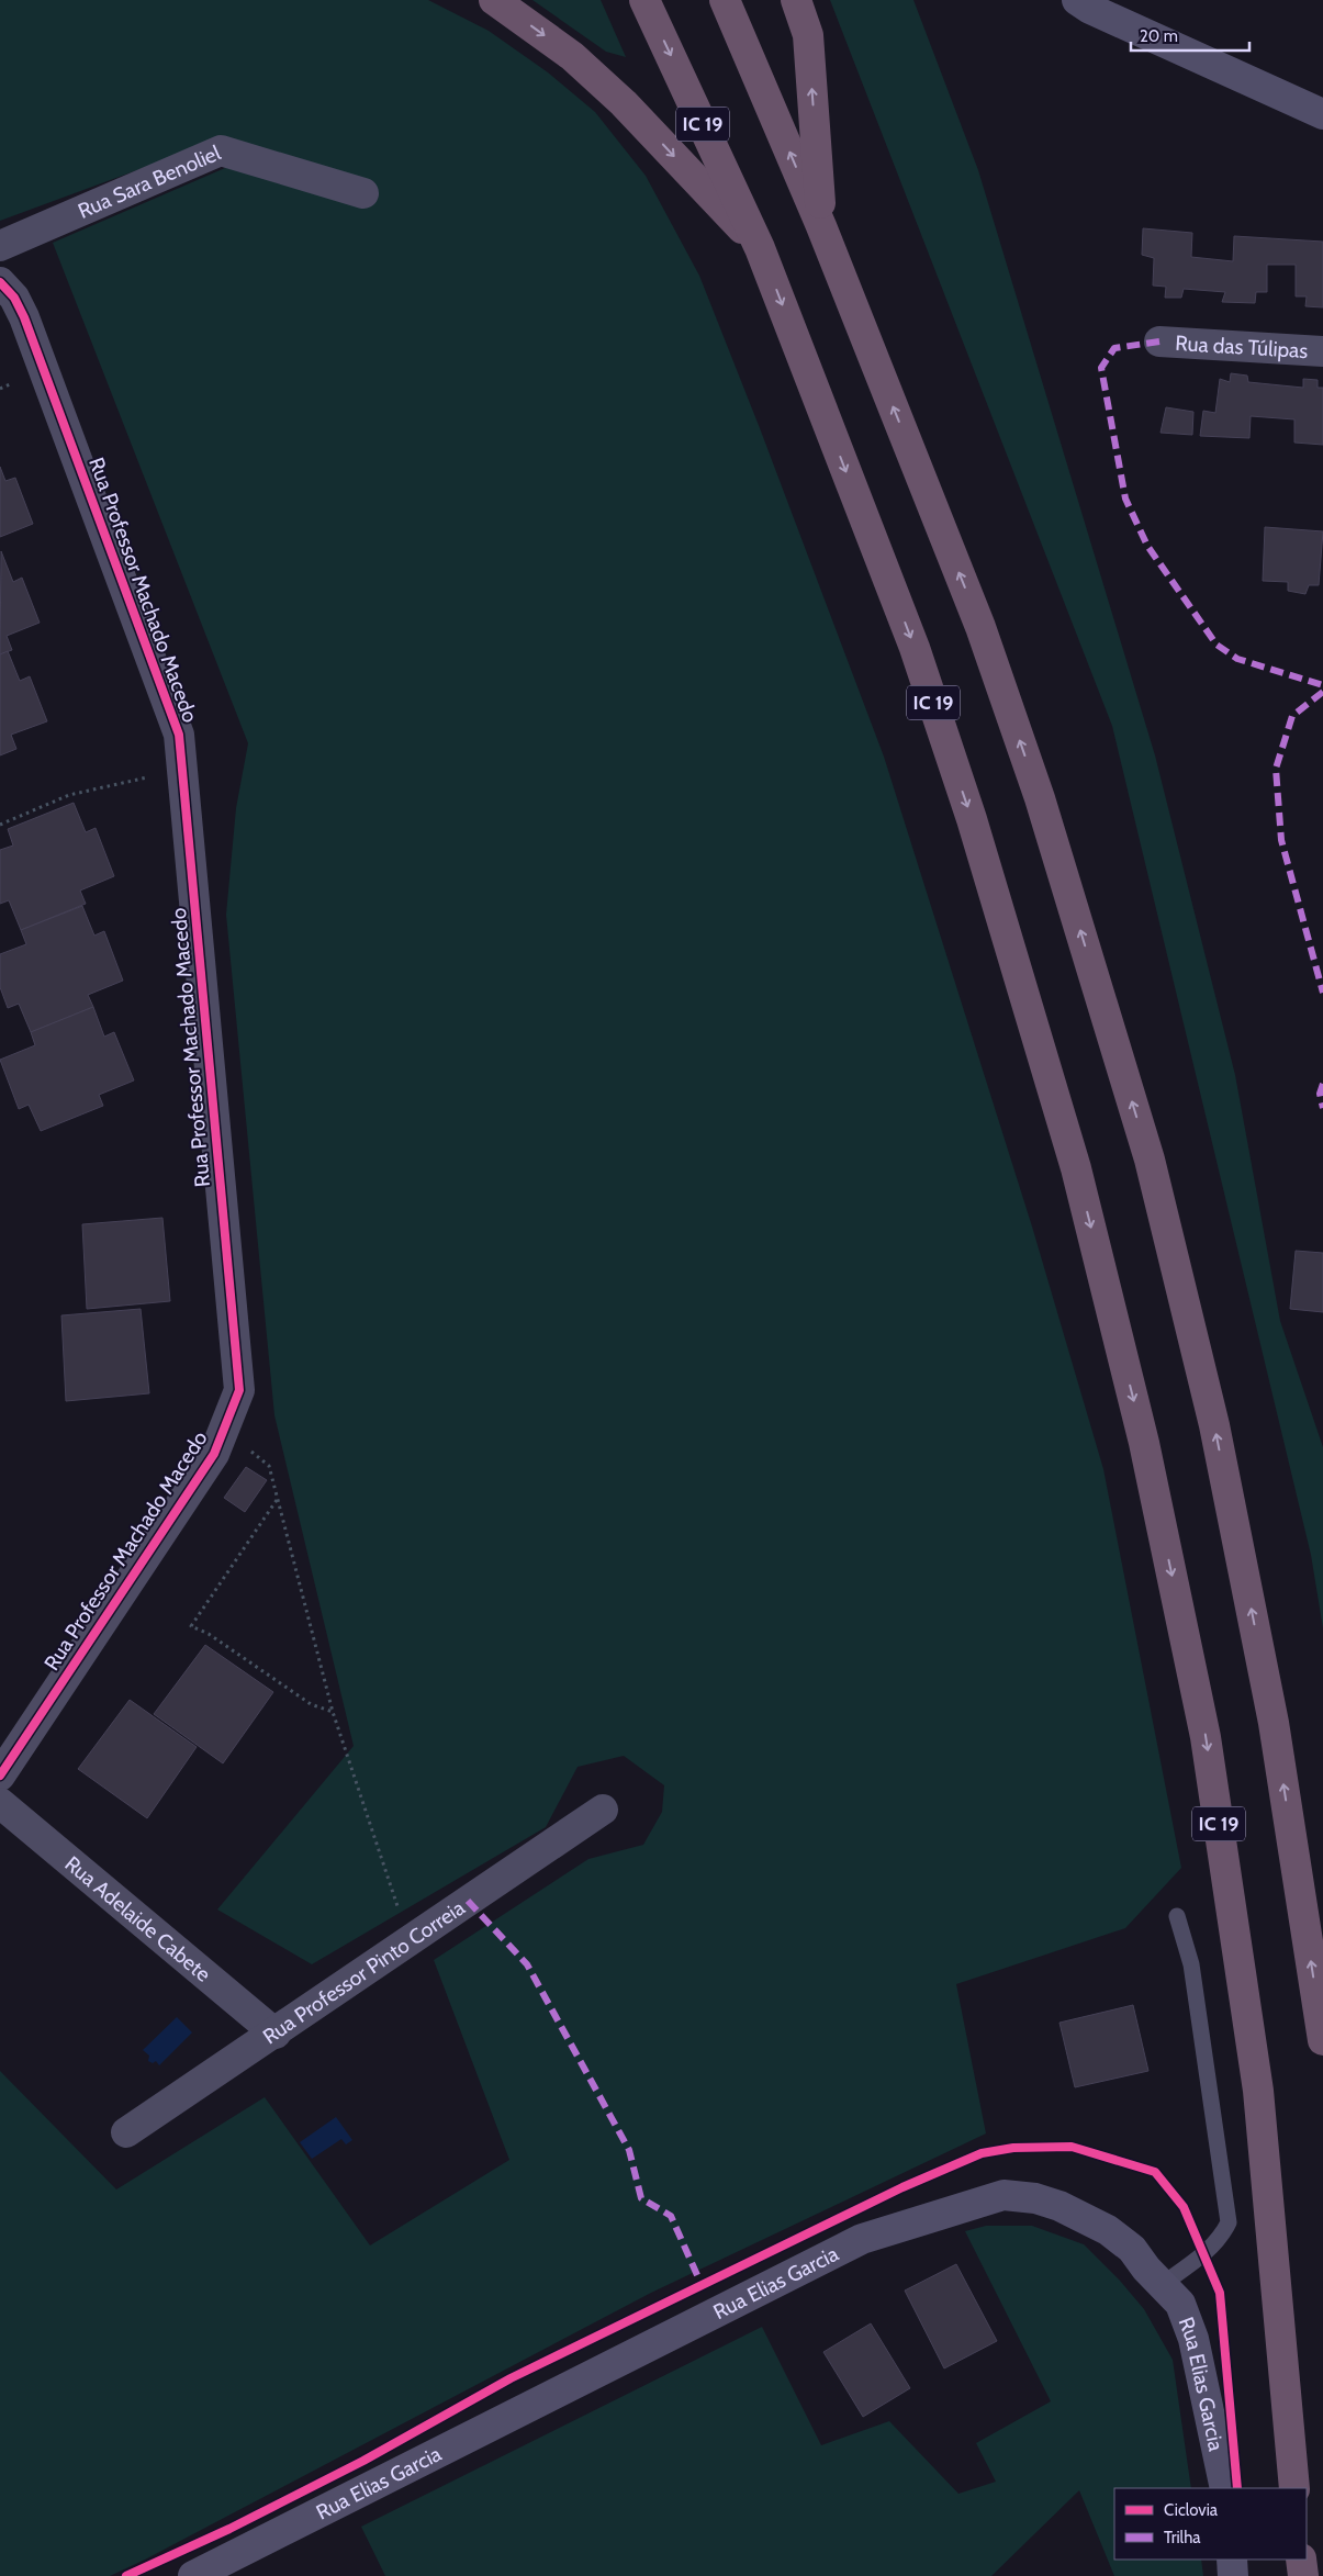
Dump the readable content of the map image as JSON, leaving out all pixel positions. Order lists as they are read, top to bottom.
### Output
{
  "streets": {
    "highway": ["IC 19"],
    "street": [
      "Rua Sara Benoliel",
      "Rua das Túlipas",
      "Rua Professor Machado Macedo",
      "Rua Adelaide Cabete",
      "Rua Professor Pinto Correia",
      "Rua Elias Garcia"
    ]
  },
  "crossings": [
    ["Rua Adelaide Cabete", "Rua Professor Pinto Correia"]
  ],
  "legend": ["Ciclovia", "Trilha"],
  "scale_bar": "20 m"
}
